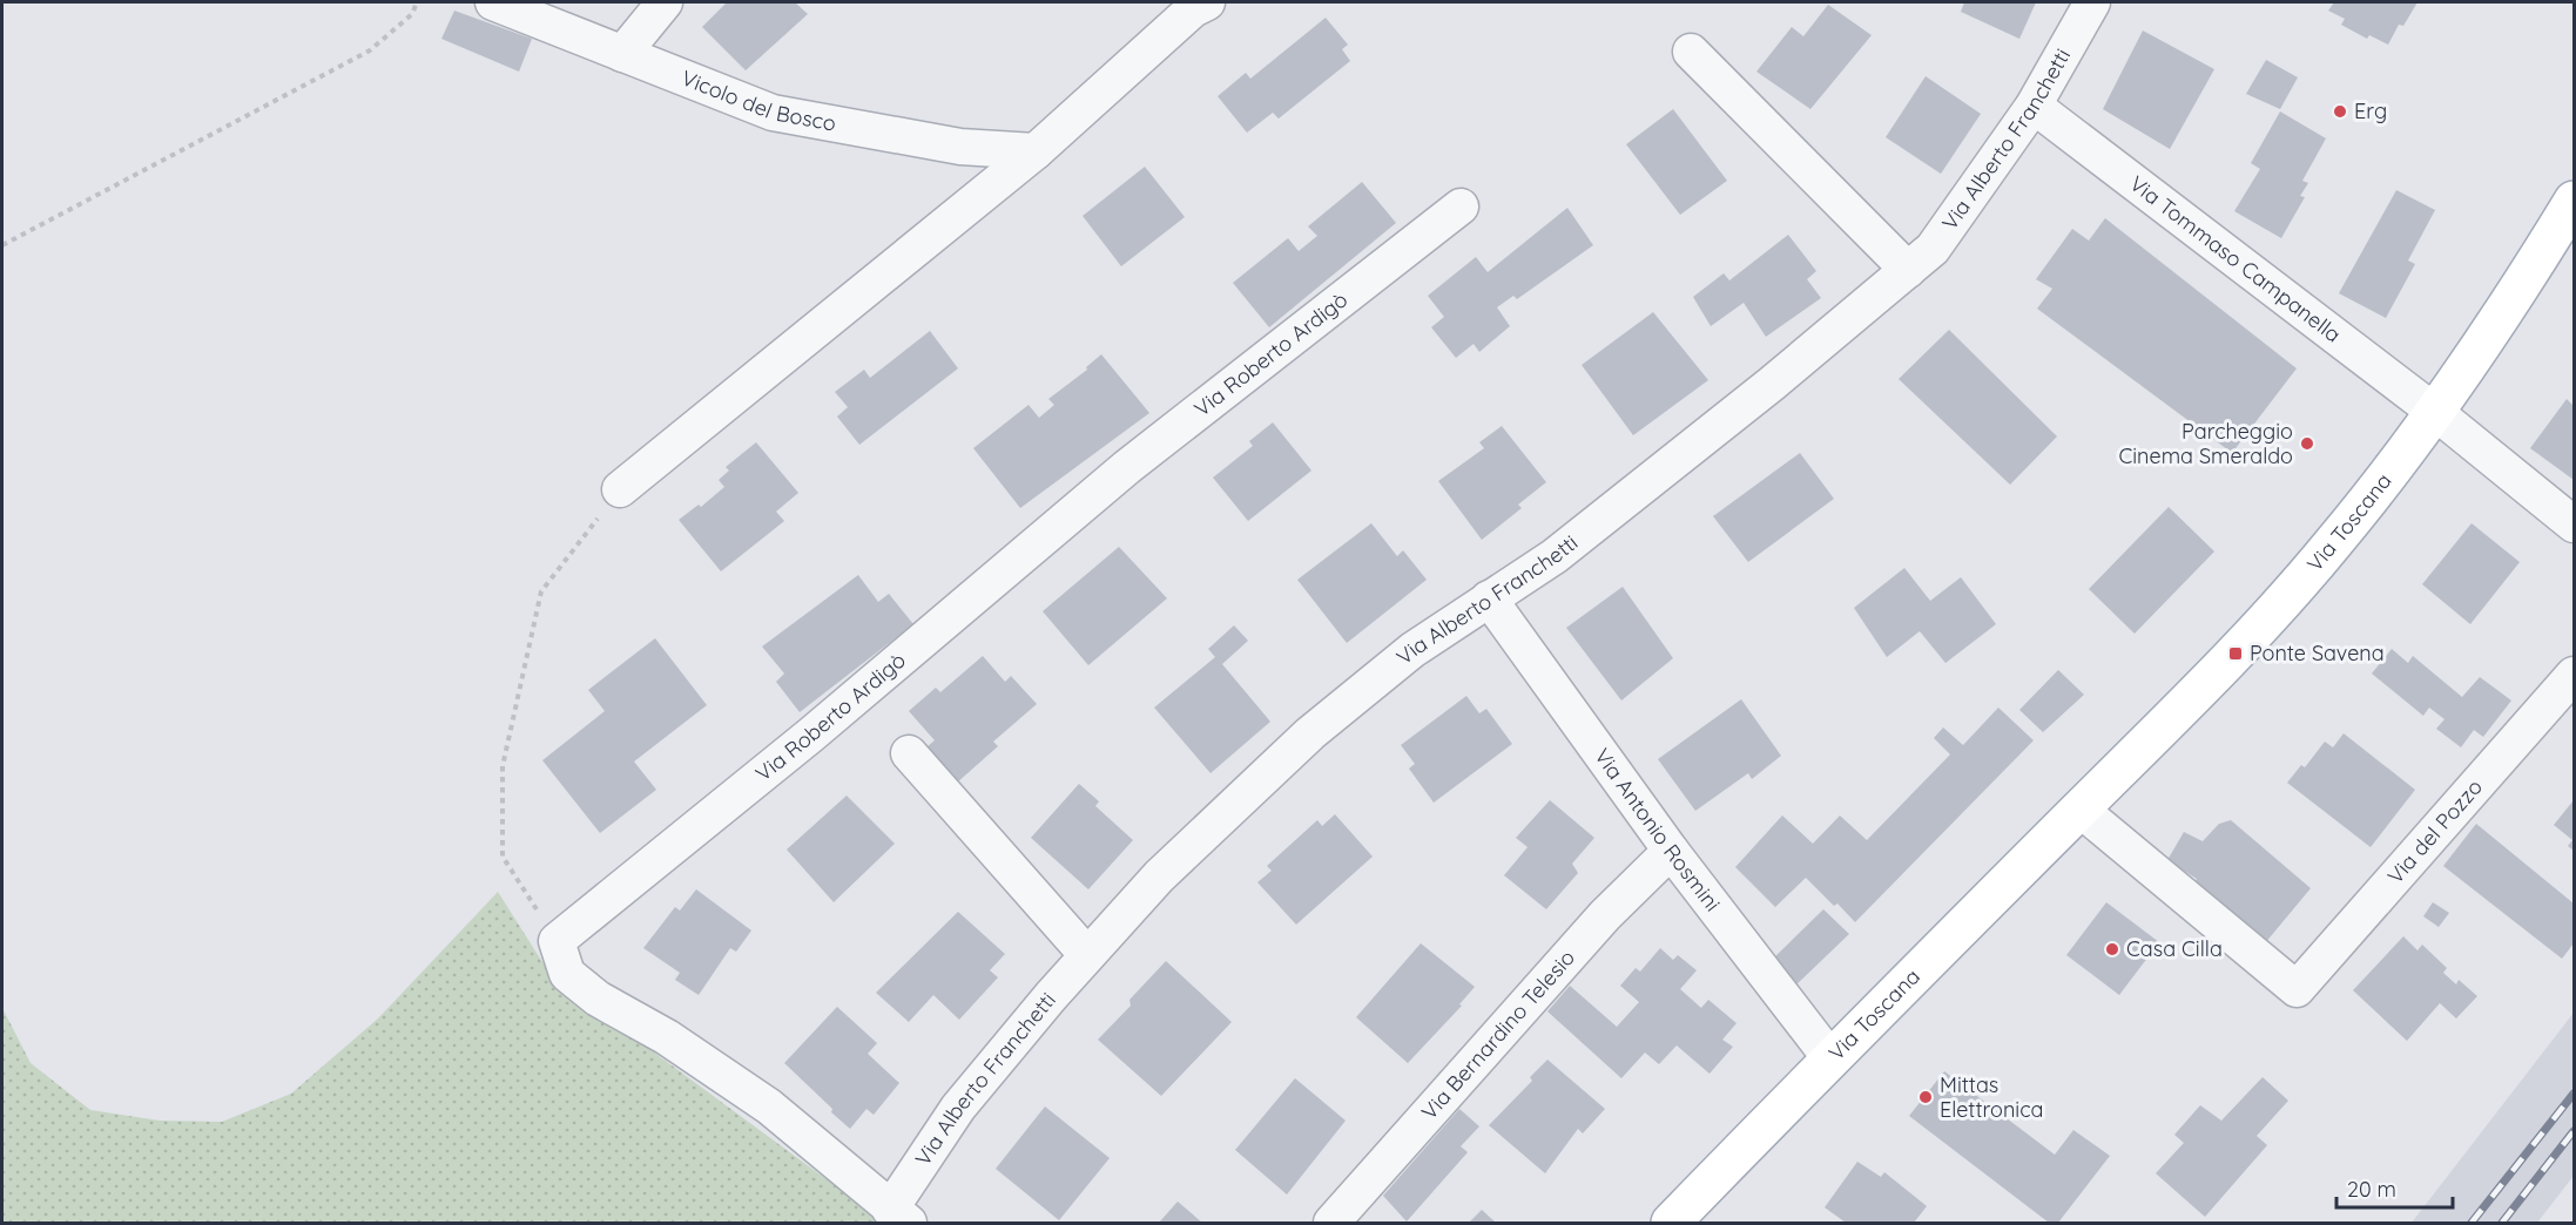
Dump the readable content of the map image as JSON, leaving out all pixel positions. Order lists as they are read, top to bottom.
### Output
{
  "streets": {
    "main road": ["Via Toscana"],
    "street": [
      "Vicolo del Bosco",
      "Via Alberto Franchetti",
      "Via Tommaso Campanella",
      "Via Roberto Ardigò",
      "Via Antonio Rosmini",
      "Via del Pozzo",
      "Via Bernardino Telesio"
    ]
  },
  "crossings": [
    ["Via Alberto Franchetti", "Via Tommaso Campanella"],
    ["Via Alberto Franchetti", "Via Antonio Rosmini"],
    ["Via Tommaso Campanella", "Via Toscana"],
    ["Via Toscana", "Via Antonio Rosmini"],
    ["Via Toscana", "Via del Pozzo"],
    ["Via Antonio Rosmini", "Via Bernardino Telesio"]
  ],
  "places": {
    "other": [
      "Erg",
      "Parcheggio Cinema Smeraldo",
      "Casa Cilla",
      "Mittas Elettronica"
    ],
    "transit": ["Ponte Savena"]
  },
  "scale_bar": "20 m"
}
